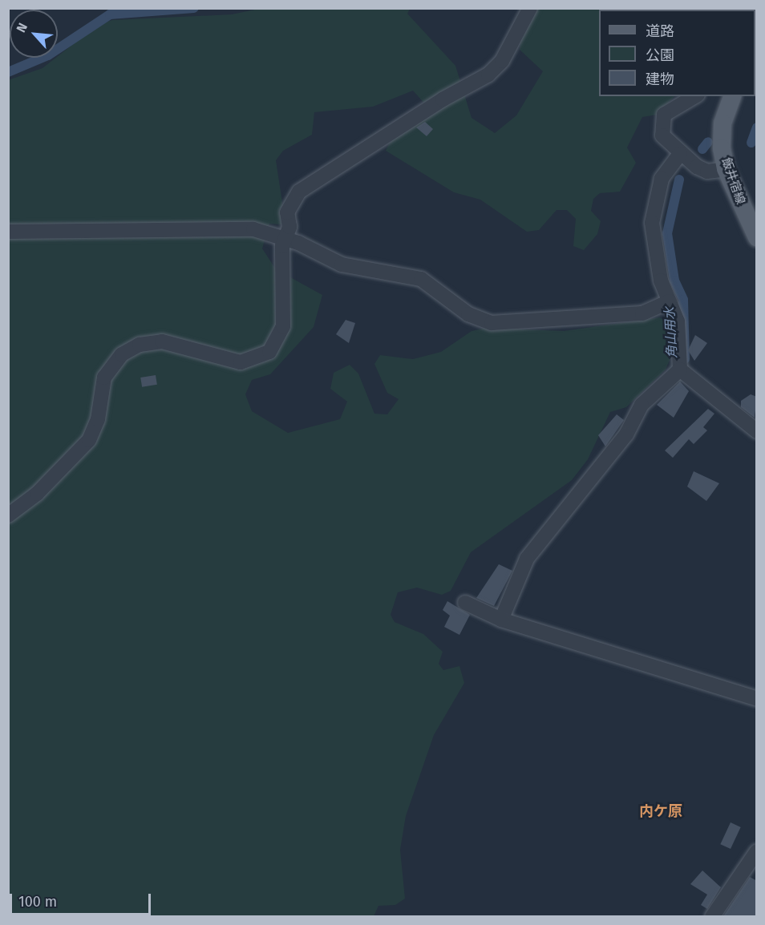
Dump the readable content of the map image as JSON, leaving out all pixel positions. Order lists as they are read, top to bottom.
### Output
{
  "streets": {
    "main road": ["飯井宿線"]
  },
  "districts": ["内ケ原"],
  "water": ["角山用水"],
  "legend": ["道路", "公園", "建物"],
  "scale_bar": "100 m",
  "north": "top left"
}
